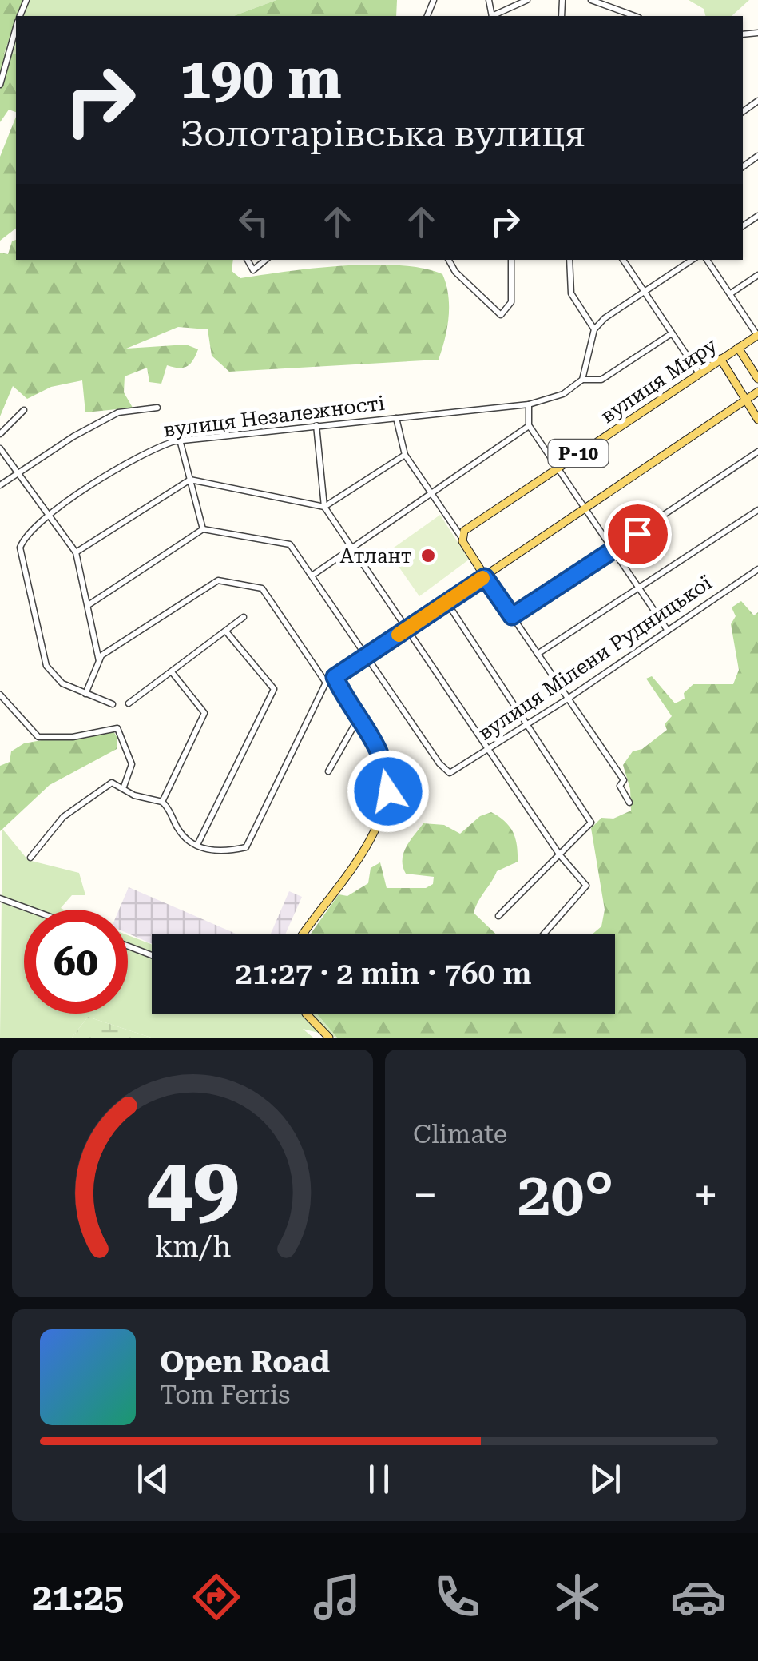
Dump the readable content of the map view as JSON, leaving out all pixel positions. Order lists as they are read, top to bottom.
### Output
{
  "streets": {
    "main road": ["вулиця Миру", "Р-10"],
    "street": ["вулиця Незалежності", "вулиця Мілени Рудницької"]
  },
  "crossings": [
    ["Р-10", "вулиця Мілени Рудницької"]
  ],
  "places": ["Атлант"],
  "page": {
    "turn": ["190 m", "Золотарівська вулиця"],
    "limit": "60",
    "trip": "21:27 · 2 min · 760 m",
    "tile": "Climate",
    "heat": ["−", "20°", "+"],
    "song": ["Open Road", "Tom Ferris"],
    "tabs": "21:25",
    "gauge": ["49", "km/h"]
  }
}
